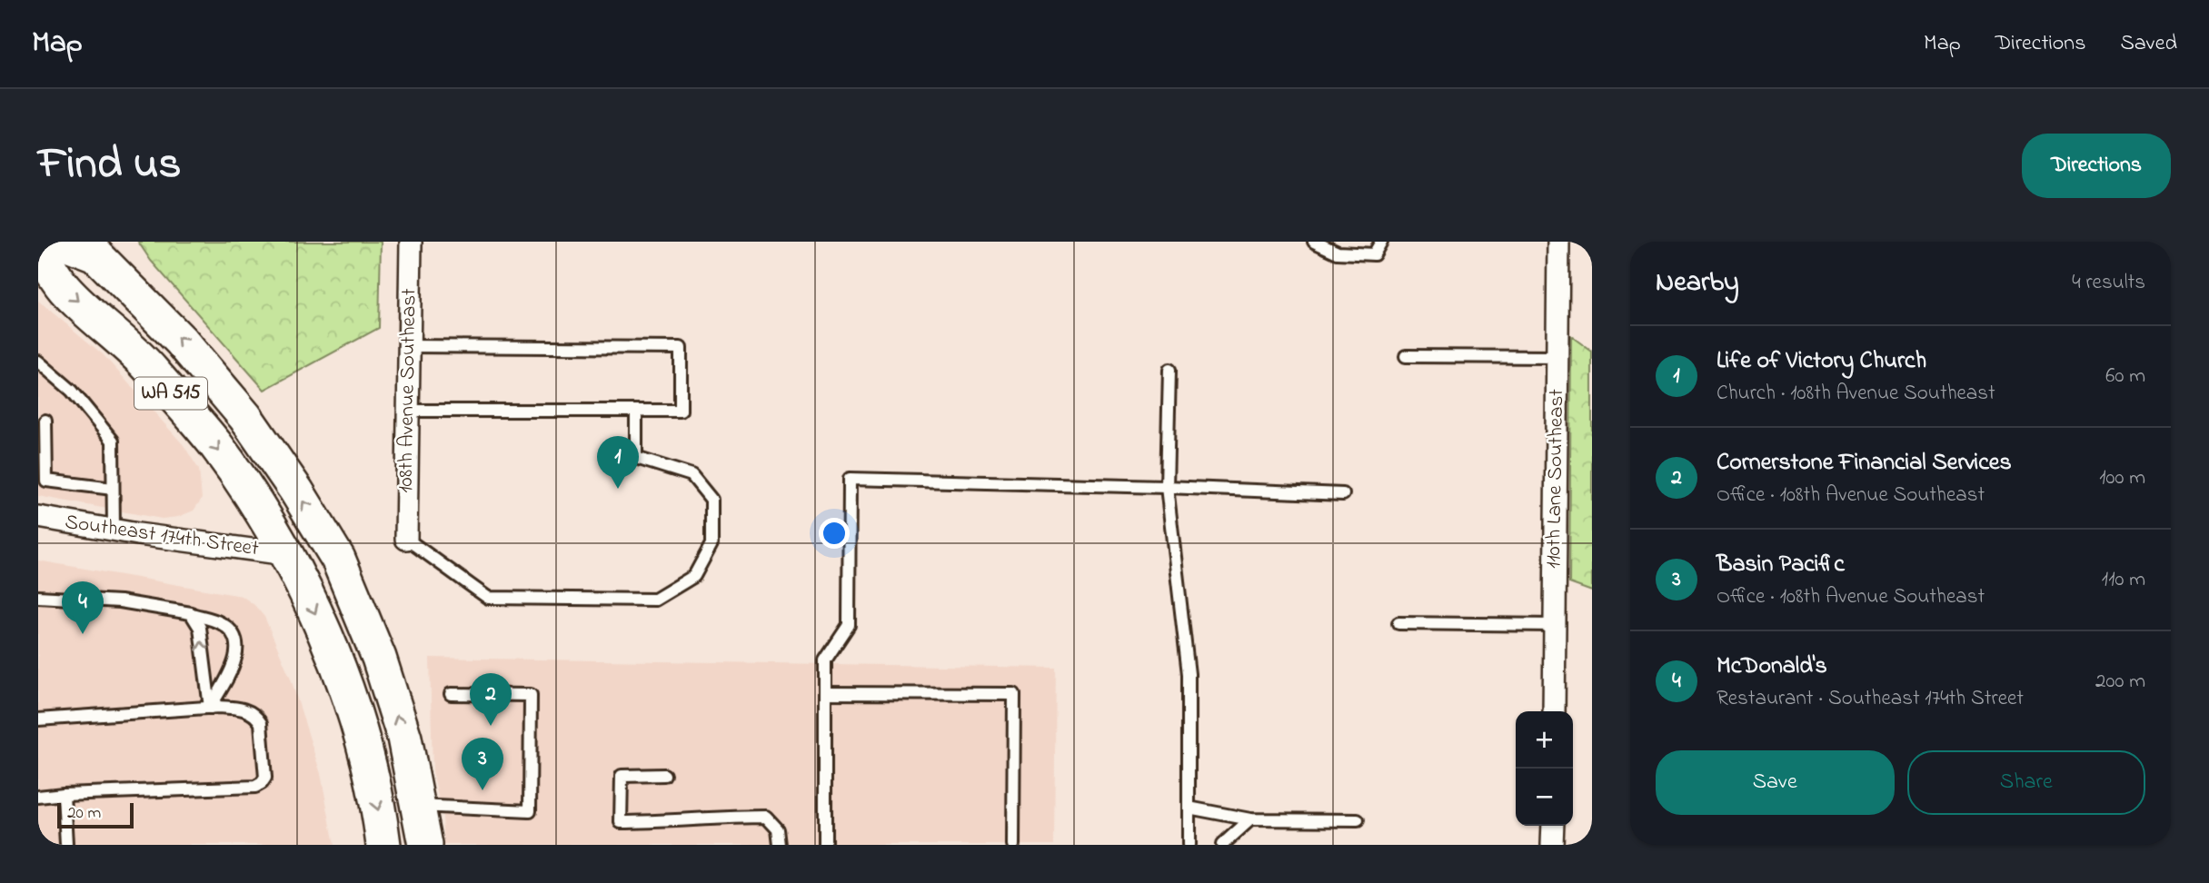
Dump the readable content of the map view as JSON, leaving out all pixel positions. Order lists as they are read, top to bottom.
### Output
{
  "streets": {
    "main road": ["WA 515"],
    "street": ["108th Avenue Southeast", "110th Lane Southeast", "Southeast 174th Street"]
  },
  "crossings": [
    ["WA 515", "Southeast 174th Street"]
  ],
  "scale_bar": "20 m",
  "page": {
    "header": "Map",
    "nav": ["Map", "Directions", "Saved"],
    "title": "Find us",
    "buttons": [
      "Directions",
      ["Save", "Share"]
    ],
    "heading": ["Nearby", "4 results"],
    "list": [
      {
        "mark": "1",
        "name": "Life of Victory Church",
        "note": "Church · 108th Avenue Southeast",
        "value": "60 m"
      },
      {
        "mark": "2",
        "name": "Cornerstone Financial Services",
        "note": "Office · 108th Avenue Southeast",
        "value": "100 m"
      },
      {
        "mark": "3",
        "name": "Basin Pacific",
        "note": "Office · 108th Avenue Southeast",
        "value": "110 m"
      },
      {
        "mark": "4",
        "name": "McDonald's",
        "note": "Restaurant · Southeast 174th Street",
        "value": "200 m"
      }
    ],
    "pins": [
      "1",
      "4",
      "2",
      "3"
    ],
    "map_buttons": ["+", "−"],
    "scale": "20 m"
  }
}
